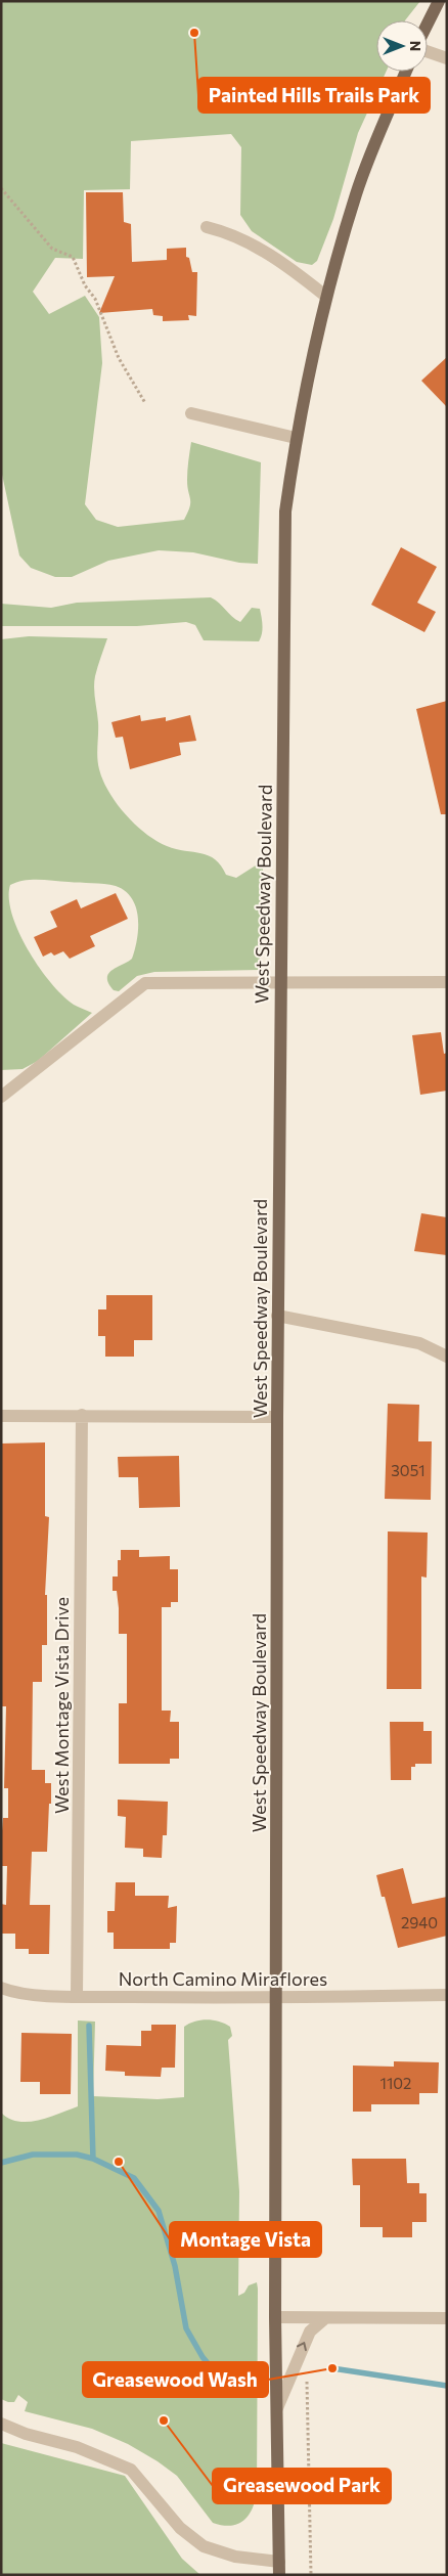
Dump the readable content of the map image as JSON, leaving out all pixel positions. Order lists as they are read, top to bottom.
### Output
{
  "streets": {
    "main road": ["West Speedway Boulevard"],
    "street": ["West Montage Vista Drive", "North Camino Miraflores"]
  },
  "crossings": [
    ["West Speedway Boulevard", "North Camino Miraflores"],
    ["West Montage Vista Drive", "North Camino Miraflores"]
  ],
  "places": [
    "Painted Hills Trails Park",
    "Montage Vista",
    "Greasewood Wash",
    "Greasewood Park"
  ],
  "house_numbers": ["3051", "2940", "1102"],
  "north": "right"
}
